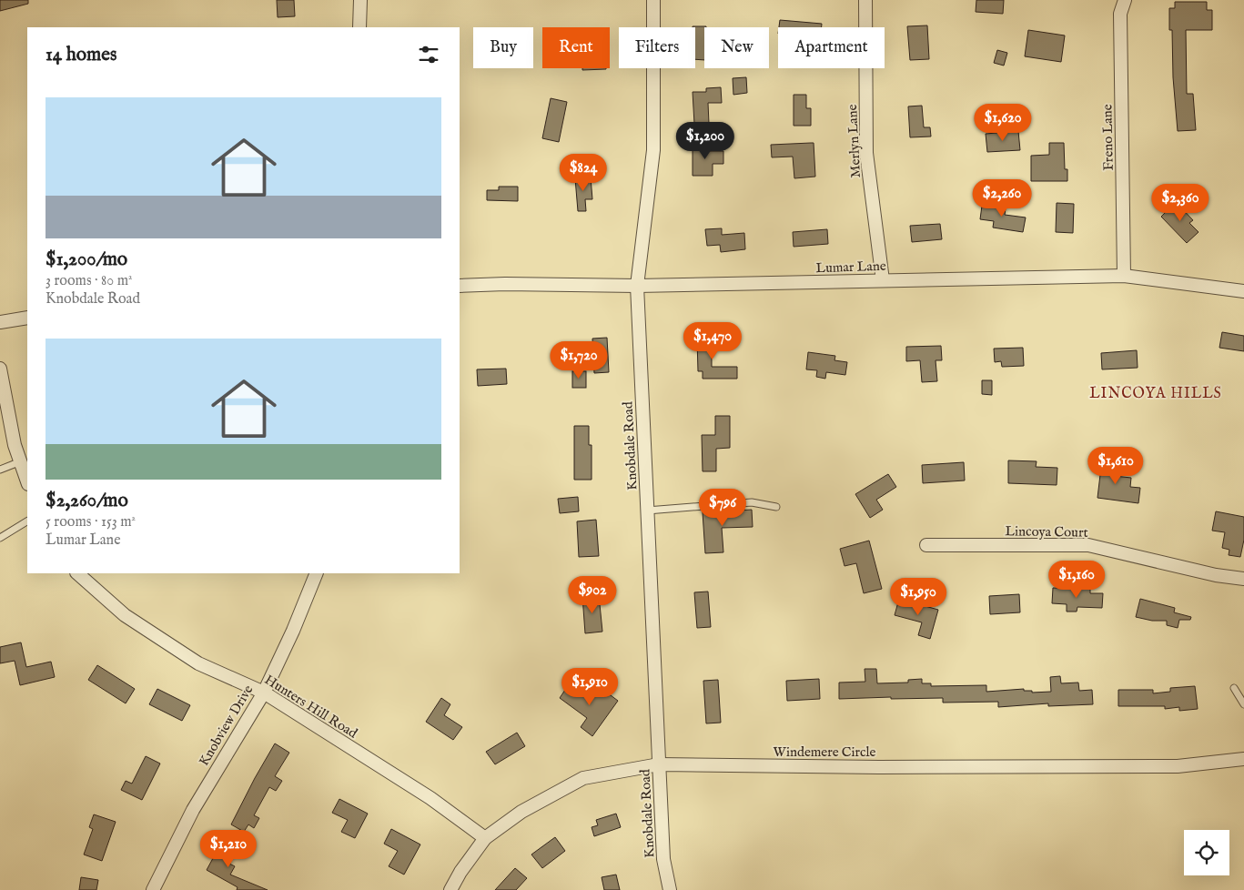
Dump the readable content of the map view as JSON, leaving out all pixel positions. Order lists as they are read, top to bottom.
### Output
{
  "streets": {
    "street": [
      "Freno Lane",
      "Merlyn Lane",
      "Lumar Lane",
      "Knobdale Road",
      "Lincoya Court",
      "Hunters Hill Road",
      "Knobview Drive",
      "Windemere Circle"
    ]
  },
  "crossings": [
    ["Freno Lane", "Lumar Lane"],
    ["Merlyn Lane", "Lumar Lane"],
    ["Lumar Lane", "Knobdale Road"],
    ["Knobdale Road", "Windemere Circle"],
    ["Hunters Hill Road", "Knobview Drive"],
    ["Hunters Hill Road", "Windemere Circle"]
  ],
  "districts": ["LINCOYA HILLS"],
  "page": {
    "chip": [
      "Buy",
      "Rent",
      "Filters",
      "New",
      "Apartment"
    ],
    "heading": "14 homes",
    "list": [
      {
        "name": "$1,200/mo",
        "note": "3 rooms · 80 m² · Knobdale Road"
      },
      {
        "name": "$2,260/mo",
        "note": "5 rooms · 153 m² · Lumar Lane"
      }
    ],
    "price": [
      "$1,620",
      "$1,200",
      "$824",
      "$2,260",
      "$2,360",
      "$1,470",
      "$1,720",
      "$1,610",
      "$796",
      "$1,160",
      "$902",
      "$1,950",
      "$1,910",
      "$1,210"
    ]
  }
}
